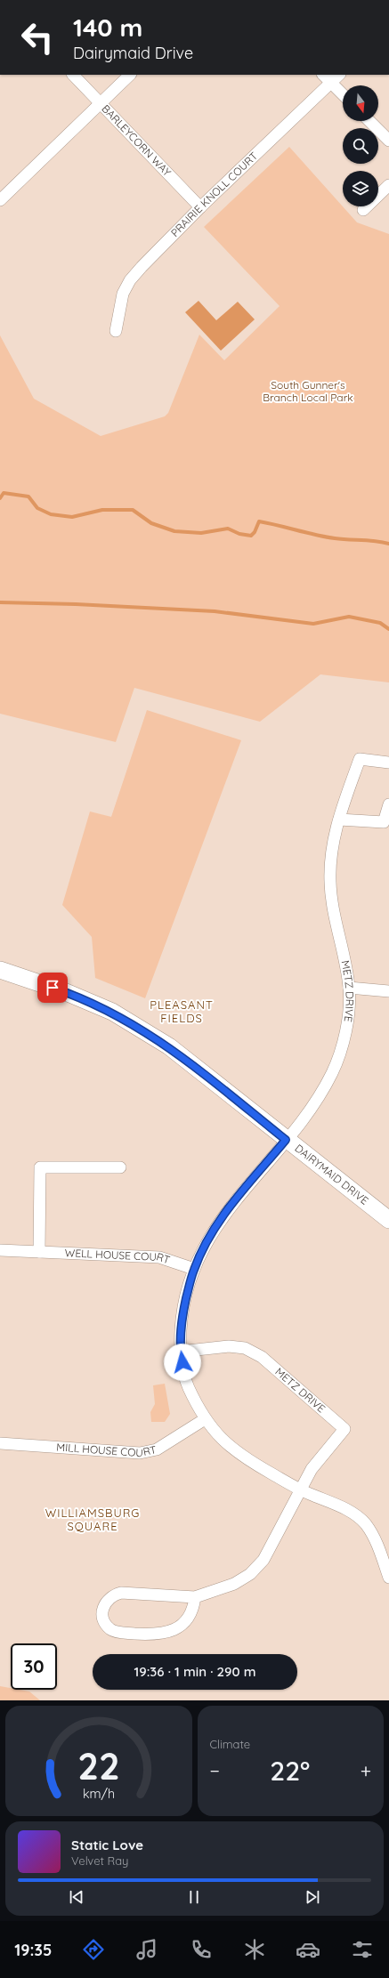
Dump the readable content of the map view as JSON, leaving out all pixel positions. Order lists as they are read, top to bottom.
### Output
{
  "streets": {
    "street": [
      "BARLEYCORN WAY",
      "PRAIRIE KNOLL COURT",
      "METZ DRIVE",
      "DAIRYMAID DRIVE",
      "WELL HOUSE COURT",
      "MILL HOUSE COURT"
    ]
  },
  "crossings": [
    ["BARLEYCORN WAY", "PRAIRIE KNOLL COURT"],
    ["METZ DRIVE", "DAIRYMAID DRIVE"],
    ["METZ DRIVE", "WELL HOUSE COURT"],
    ["METZ DRIVE", "MILL HOUSE COURT"]
  ],
  "districts": ["PLEASANT FIELDS", "WILLIAMSBURG SQUARE"],
  "parks": ["South Gunner's Branch Local Park"],
  "north": "bottom",
  "page": {
    "turn": ["140 m", "Dairymaid Drive"],
    "limit": "30",
    "trip": "19:36 · 1 min · 290 m",
    "tile": "Climate",
    "heat": ["−", "22°", "+"],
    "song": ["Static Love", "Velvet Ray"],
    "tabs": "19:35",
    "gauge": ["22", "km/h"]
  }
}
